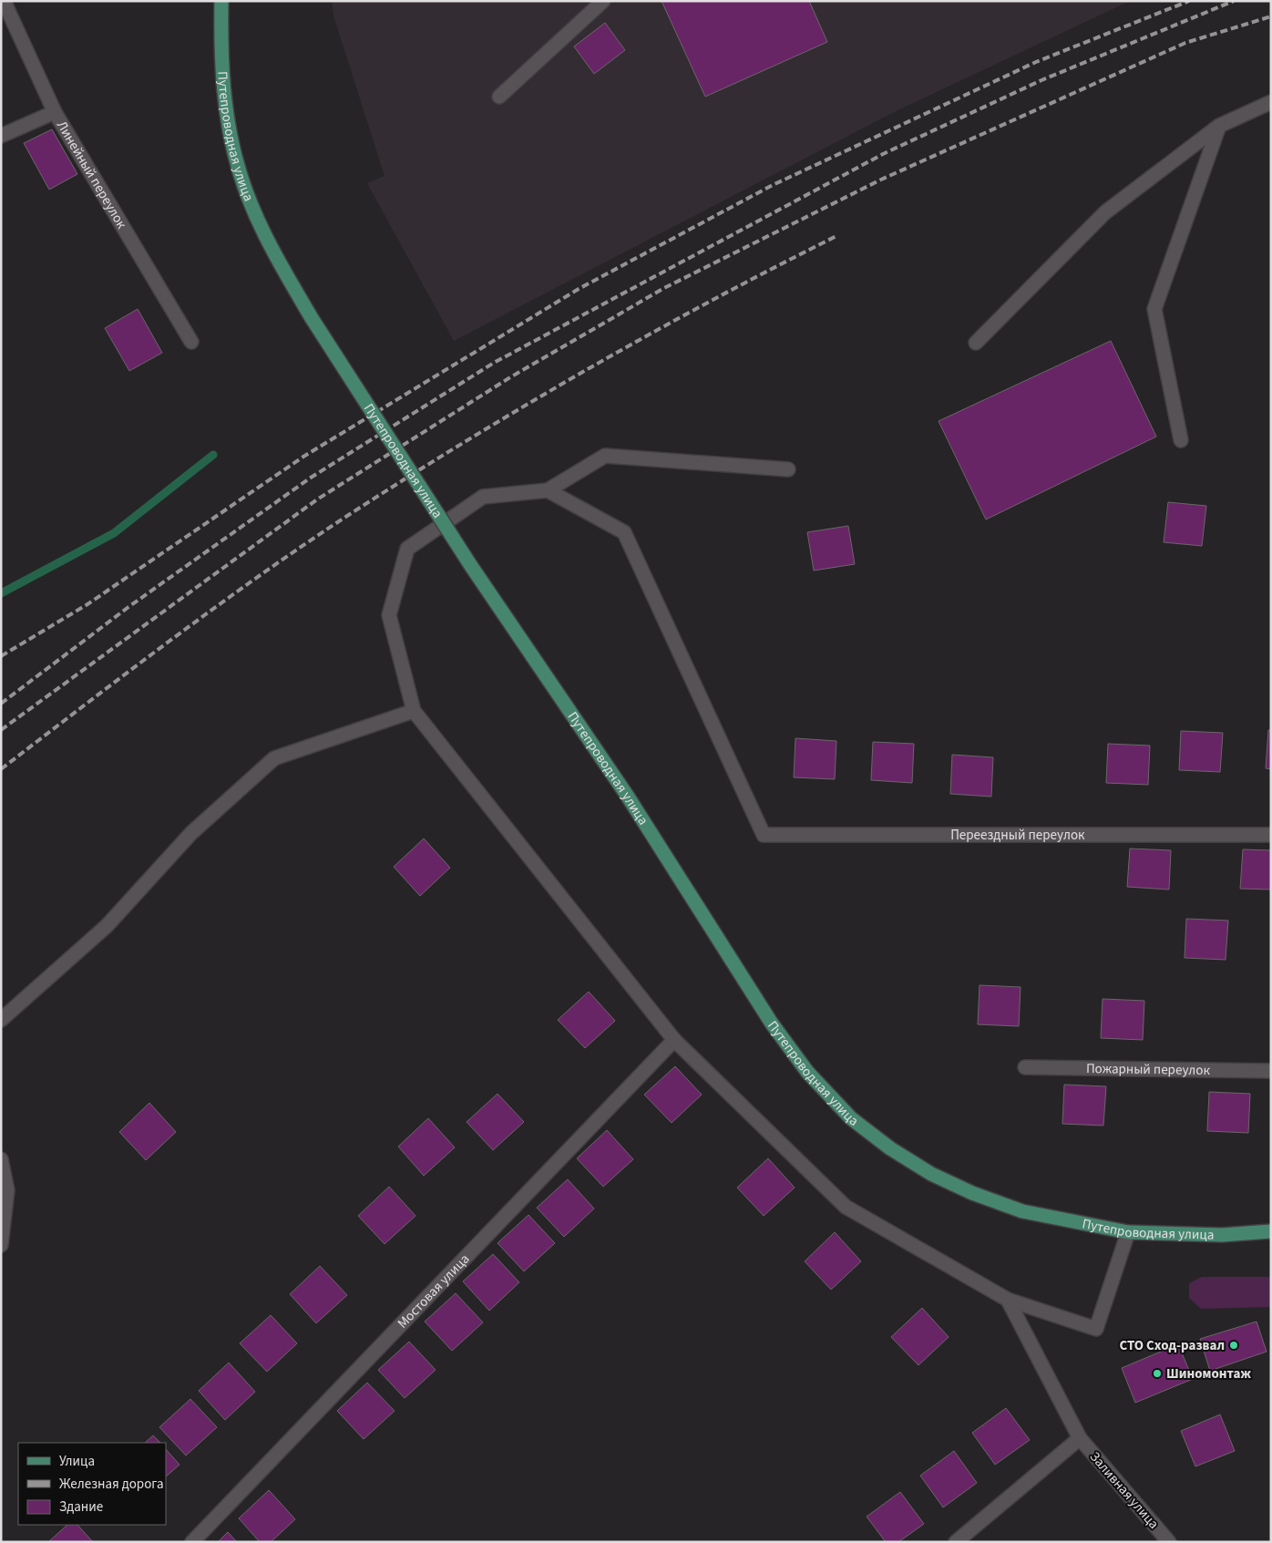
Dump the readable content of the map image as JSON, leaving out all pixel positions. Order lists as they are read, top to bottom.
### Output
{
  "streets": {
    "main road": ["Путепроводная улица"],
    "street": [
      "Линейный переулок",
      "Переездный переулок",
      "Пожарный переулок",
      "Мостовая улица",
      "Заливная улица"
    ]
  },
  "places": ["СТО Сход-развал", "Шиномонтаж"],
  "legend": ["Улица", "Железная дорога", "Здание"]
}
